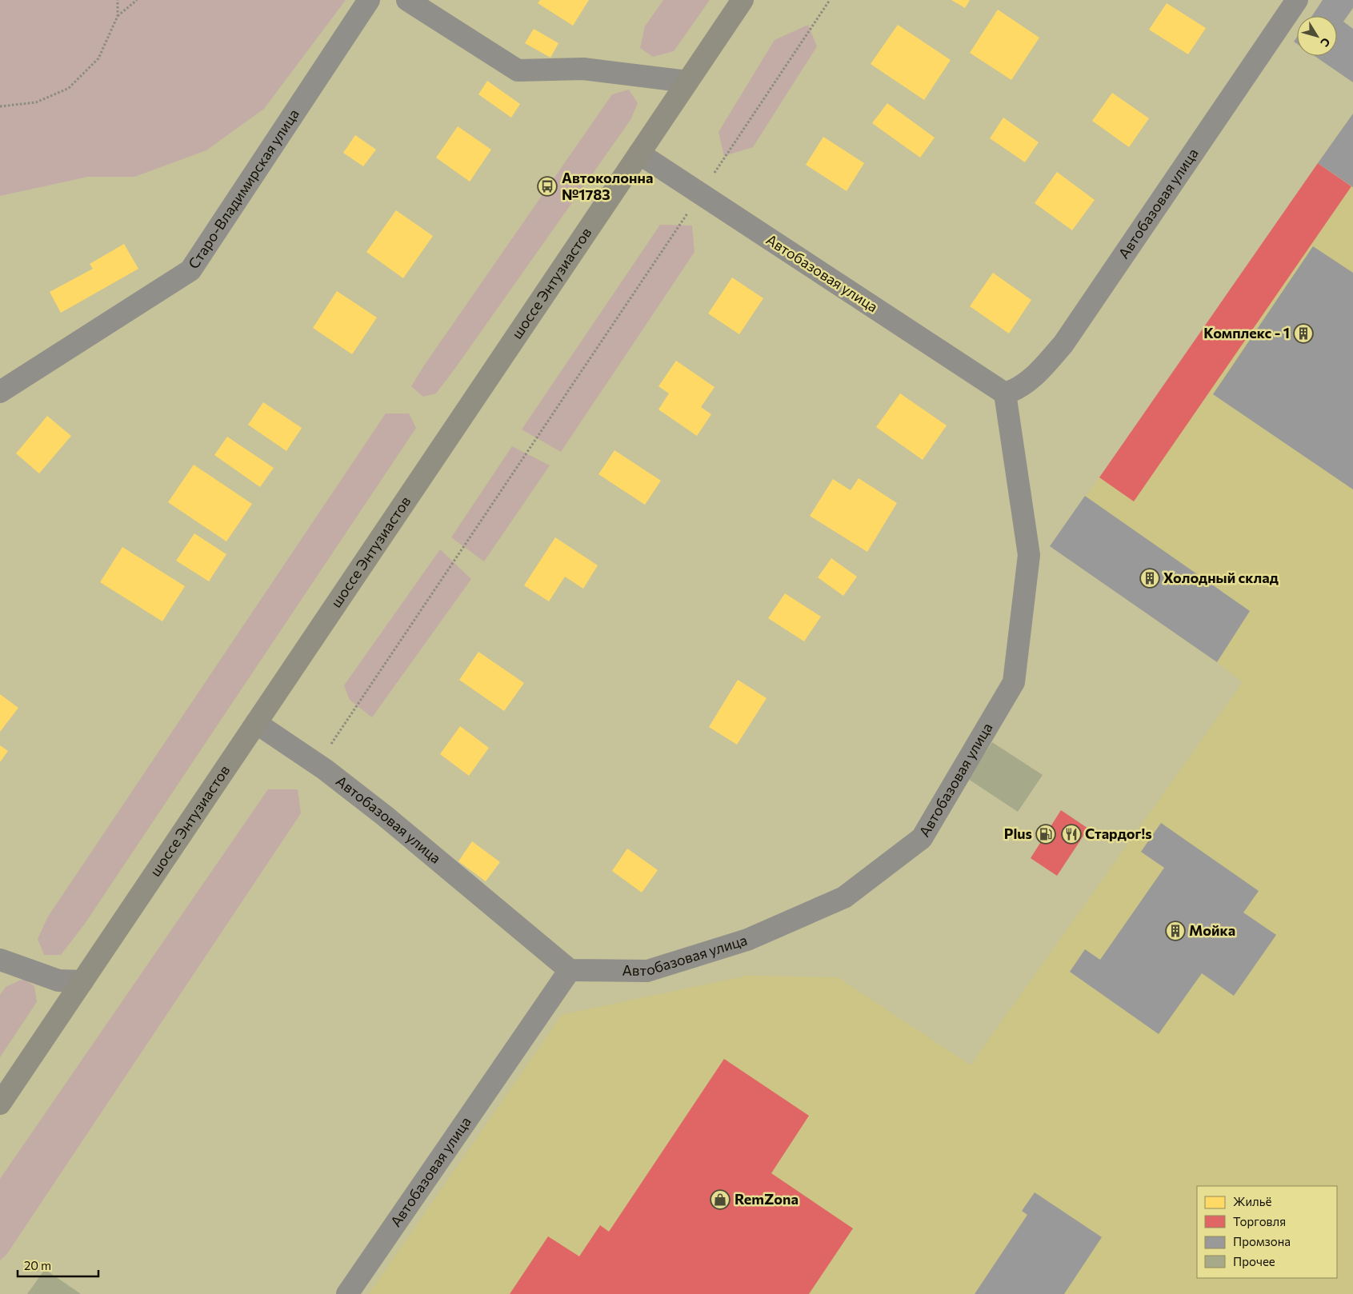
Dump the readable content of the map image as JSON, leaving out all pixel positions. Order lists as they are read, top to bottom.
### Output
{
  "streets": {
    "main road": ["шоссе Энтузиастов"],
    "street": ["Старо-Владимирская улица", "Автобазовая улица"]
  },
  "crossings": [
    ["Автобазовая улица", "шоссе Энтузиастов"]
  ],
  "places": {
    "bus stop": ["Автоколонна №1783"],
    "building": ["Комплекс - 1", "Холодный склад", "Мойка"],
    "fuel station": ["Plus"],
    "restaurant": ["Стардог!s"],
    "shop": ["RemZona"]
  },
  "legend": [
    "Жильё",
    "Торговля",
    "Промзона",
    "Прочее"
  ],
  "scale_bar": "20 m",
  "north": "bottom right"
}
